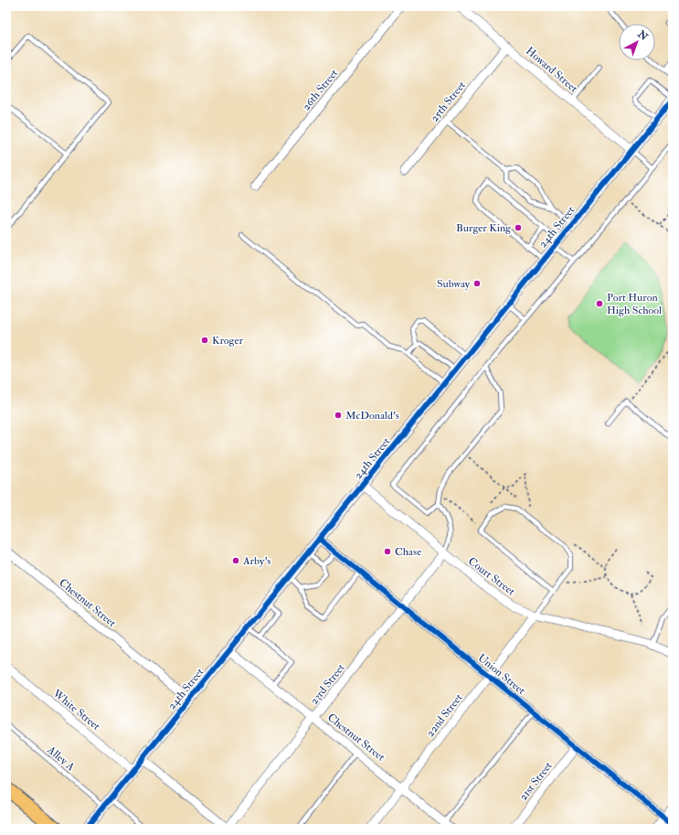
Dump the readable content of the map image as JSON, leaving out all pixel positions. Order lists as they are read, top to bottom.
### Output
{
  "streets": {
    "street": [
      "Howard Street",
      "26th Street",
      "25th Street",
      "24th Street",
      "Court Street",
      "Chestnut Street",
      "Union Street",
      "23rd Street",
      "White Street",
      "22nd Street",
      "21st Street"
    ],
    "lane": ["Alley A"]
  },
  "crossings": [
    ["Howard Street", "25th Street"],
    ["Howard Street", "24th Street"],
    ["24th Street", "Court Street"],
    ["24th Street", "Chestnut Street"],
    ["24th Street", "Union Street"],
    ["24th Street", "White Street"],
    ["24th Street", "Alley A"],
    ["Court Street", "23rd Street"],
    ["Court Street", "22nd Street"],
    ["Chestnut Street", "23rd Street"],
    ["Chestnut Street", "22nd Street"],
    ["Union Street", "23rd Street"],
    ["Union Street", "22nd Street"],
    ["Union Street", "21st Street"]
  ],
  "places": [
    "Burger King",
    "Subway",
    "Port Huron High School",
    "Kroger",
    "McDonald's",
    "Chase",
    "Arby's"
  ],
  "north": "top right"
}
